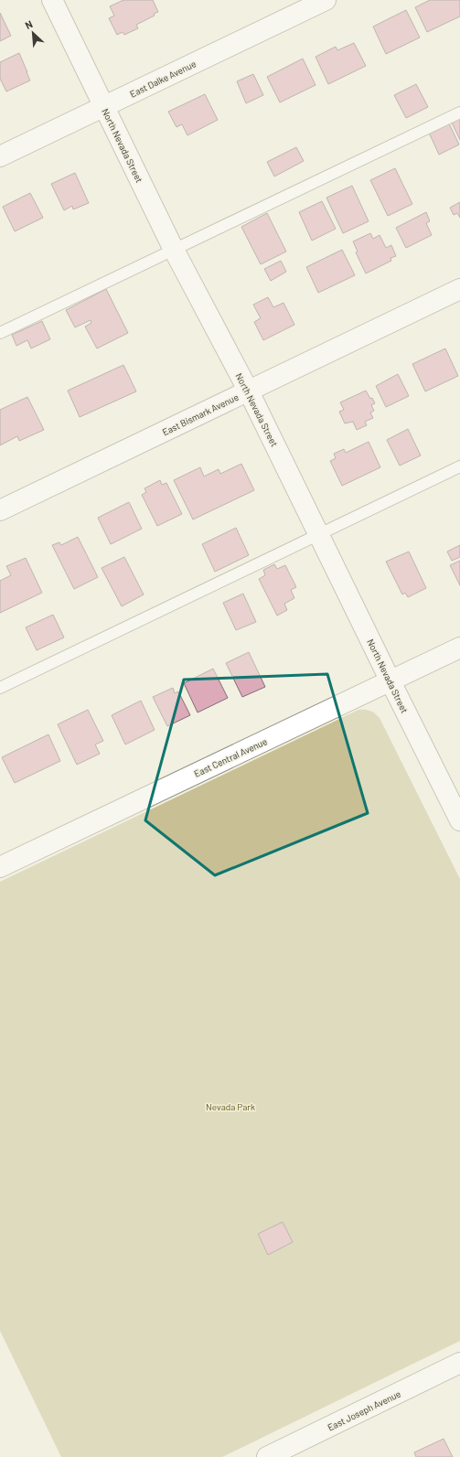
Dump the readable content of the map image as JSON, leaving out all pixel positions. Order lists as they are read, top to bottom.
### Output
{
  "streets": {
    "street": [
      "East Dalke Avenue",
      "North Nevada Street",
      "East Bismark Avenue",
      "East Central Avenue",
      "East Joseph Avenue"
    ]
  },
  "crossings": [
    ["East Dalke Avenue", "North Nevada Street"],
    ["North Nevada Street", "East Bismark Avenue"],
    ["North Nevada Street", "East Central Avenue"]
  ],
  "parks": ["Nevada Park"],
  "north": "top left"
}
